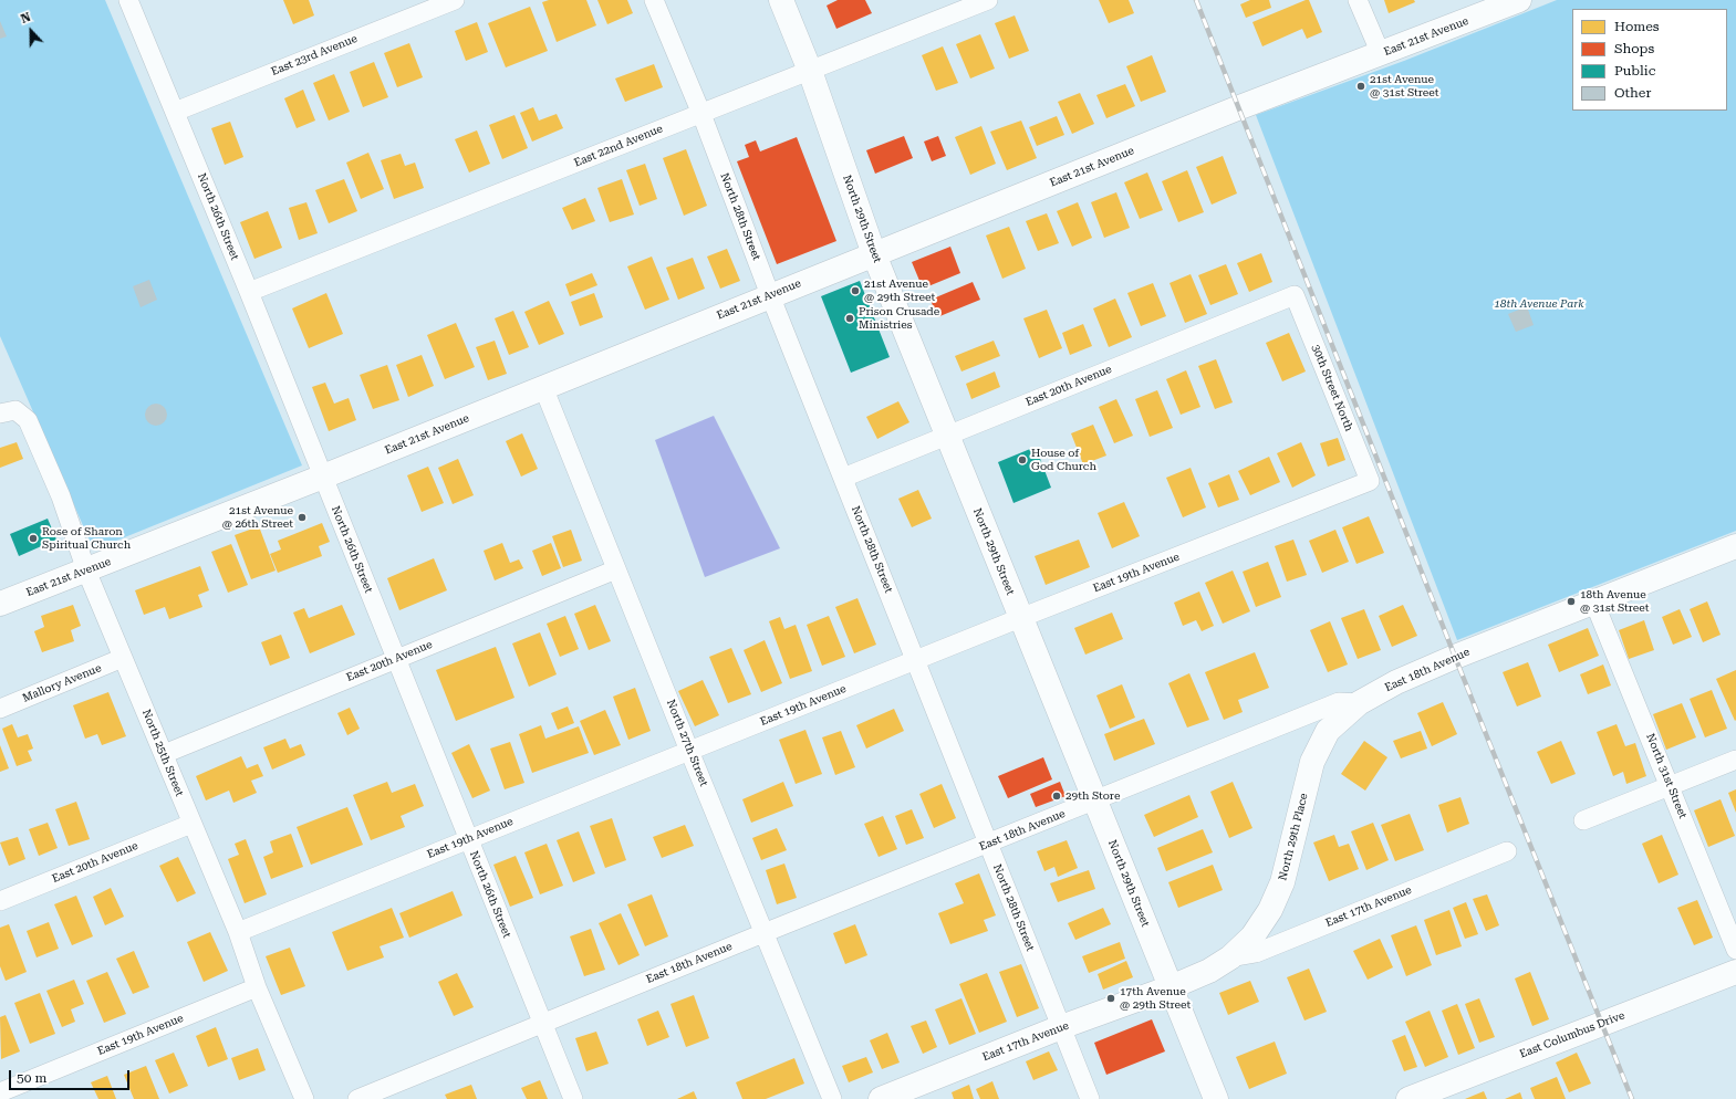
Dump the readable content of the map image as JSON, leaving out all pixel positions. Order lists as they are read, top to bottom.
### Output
{
  "streets": {
    "street": [
      "East 21st Avenue",
      "East 23rd Avenue",
      "East 22nd Avenue",
      "North 26th Street",
      "North 28th Street",
      "North 29th Street",
      "East 20th Avenue",
      "30th Street North",
      "East 19th Avenue",
      "East 18th Avenue",
      "Mallory Avenue",
      "North 27th Street",
      "North 25th Street",
      "North 31st Street",
      "North 29th Place",
      "East 17th Avenue",
      "East Columbus Drive"
    ]
  },
  "crossings": [
    ["East 21st Avenue", "North 26th Street"],
    ["East 21st Avenue", "North 28th Street"],
    ["East 21st Avenue", "North 29th Street"],
    ["East 21st Avenue", "North 27th Street"],
    ["East 21st Avenue", "North 25th Street"],
    ["East 23rd Avenue", "North 26th Street"],
    ["East 22nd Avenue", "North 26th Street"],
    ["East 22nd Avenue", "North 28th Street"],
    ["East 22nd Avenue", "North 29th Street"],
    ["North 26th Street", "East 20th Avenue"],
    ["North 26th Street", "East 19th Avenue"],
    ["North 26th Street", "East 18th Avenue"],
    ["North 28th Street", "East 20th Avenue"],
    ["North 28th Street", "East 19th Avenue"],
    ["North 28th Street", "East 18th Avenue"],
    ["North 28th Street", "East 17th Avenue"],
    ["North 29th Street", "East 20th Avenue"],
    ["North 29th Street", "East 19th Avenue"],
    ["North 29th Street", "East 18th Avenue"],
    ["North 29th Street", "North 29th Place"],
    ["North 29th Street", "East 17th Avenue"],
    ["East 20th Avenue", "30th Street North"],
    ["East 20th Avenue", "North 27th Street"],
    ["East 20th Avenue", "North 25th Street"],
    ["30th Street North", "East 19th Avenue"],
    ["East 19th Avenue", "North 27th Street"],
    ["East 19th Avenue", "North 25th Street"],
    ["East 18th Avenue", "North 27th Street"],
    ["East 18th Avenue", "North 31st Street"],
    ["East 18th Avenue", "North 29th Place"],
    ["Mallory Avenue", "North 25th Street"],
    ["North 29th Place", "East 17th Avenue"]
  ],
  "parks": ["18th Avenue Park"],
  "places": [
    "21st Avenue @ 31st Street",
    "21st Avenue @ 29th Street",
    "Prison Crusade Ministries",
    "House of God Church",
    "21st Avenue @ 26th Street",
    "Rose of Sharon Spiritual Church",
    "18th Avenue @ 31st Street",
    "29th Store",
    "17th Avenue @ 29th Street"
  ],
  "legend": [
    "Homes",
    "Shops",
    "Public",
    "Other"
  ],
  "scale_bar": "50 m",
  "north": "top"
}
